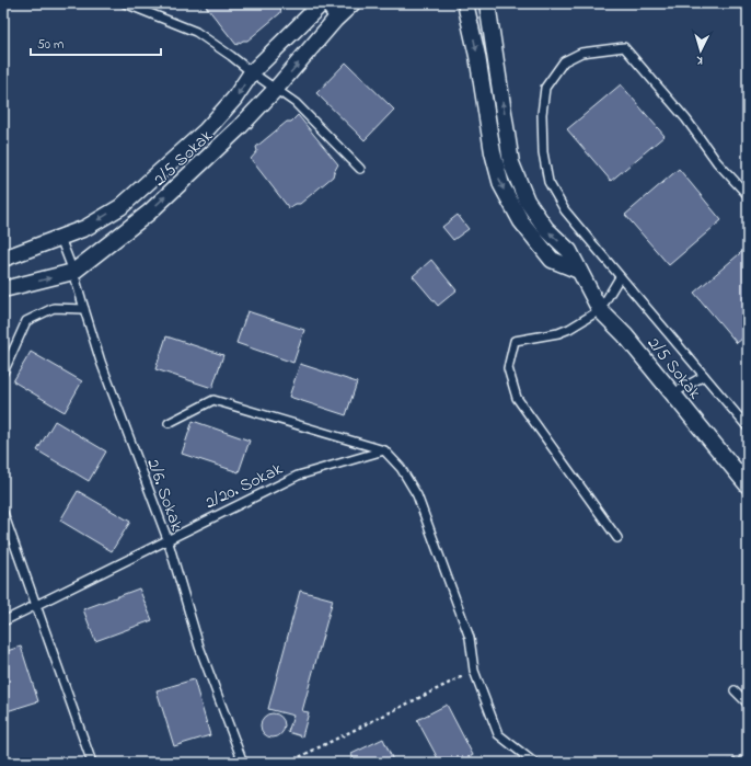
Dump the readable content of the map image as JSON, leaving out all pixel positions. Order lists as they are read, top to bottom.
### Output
{
  "streets": {
    "street": ["2/5 Sokak"],
    "lane": ["2/20. Sokak", "2/6. Sokak"]
  },
  "crossings": [
    ["2/5 Sokak", "2/6. Sokak"],
    ["2/20. Sokak", "2/6. Sokak"]
  ],
  "scale_bar": "50 m",
  "north": "bottom"
}
